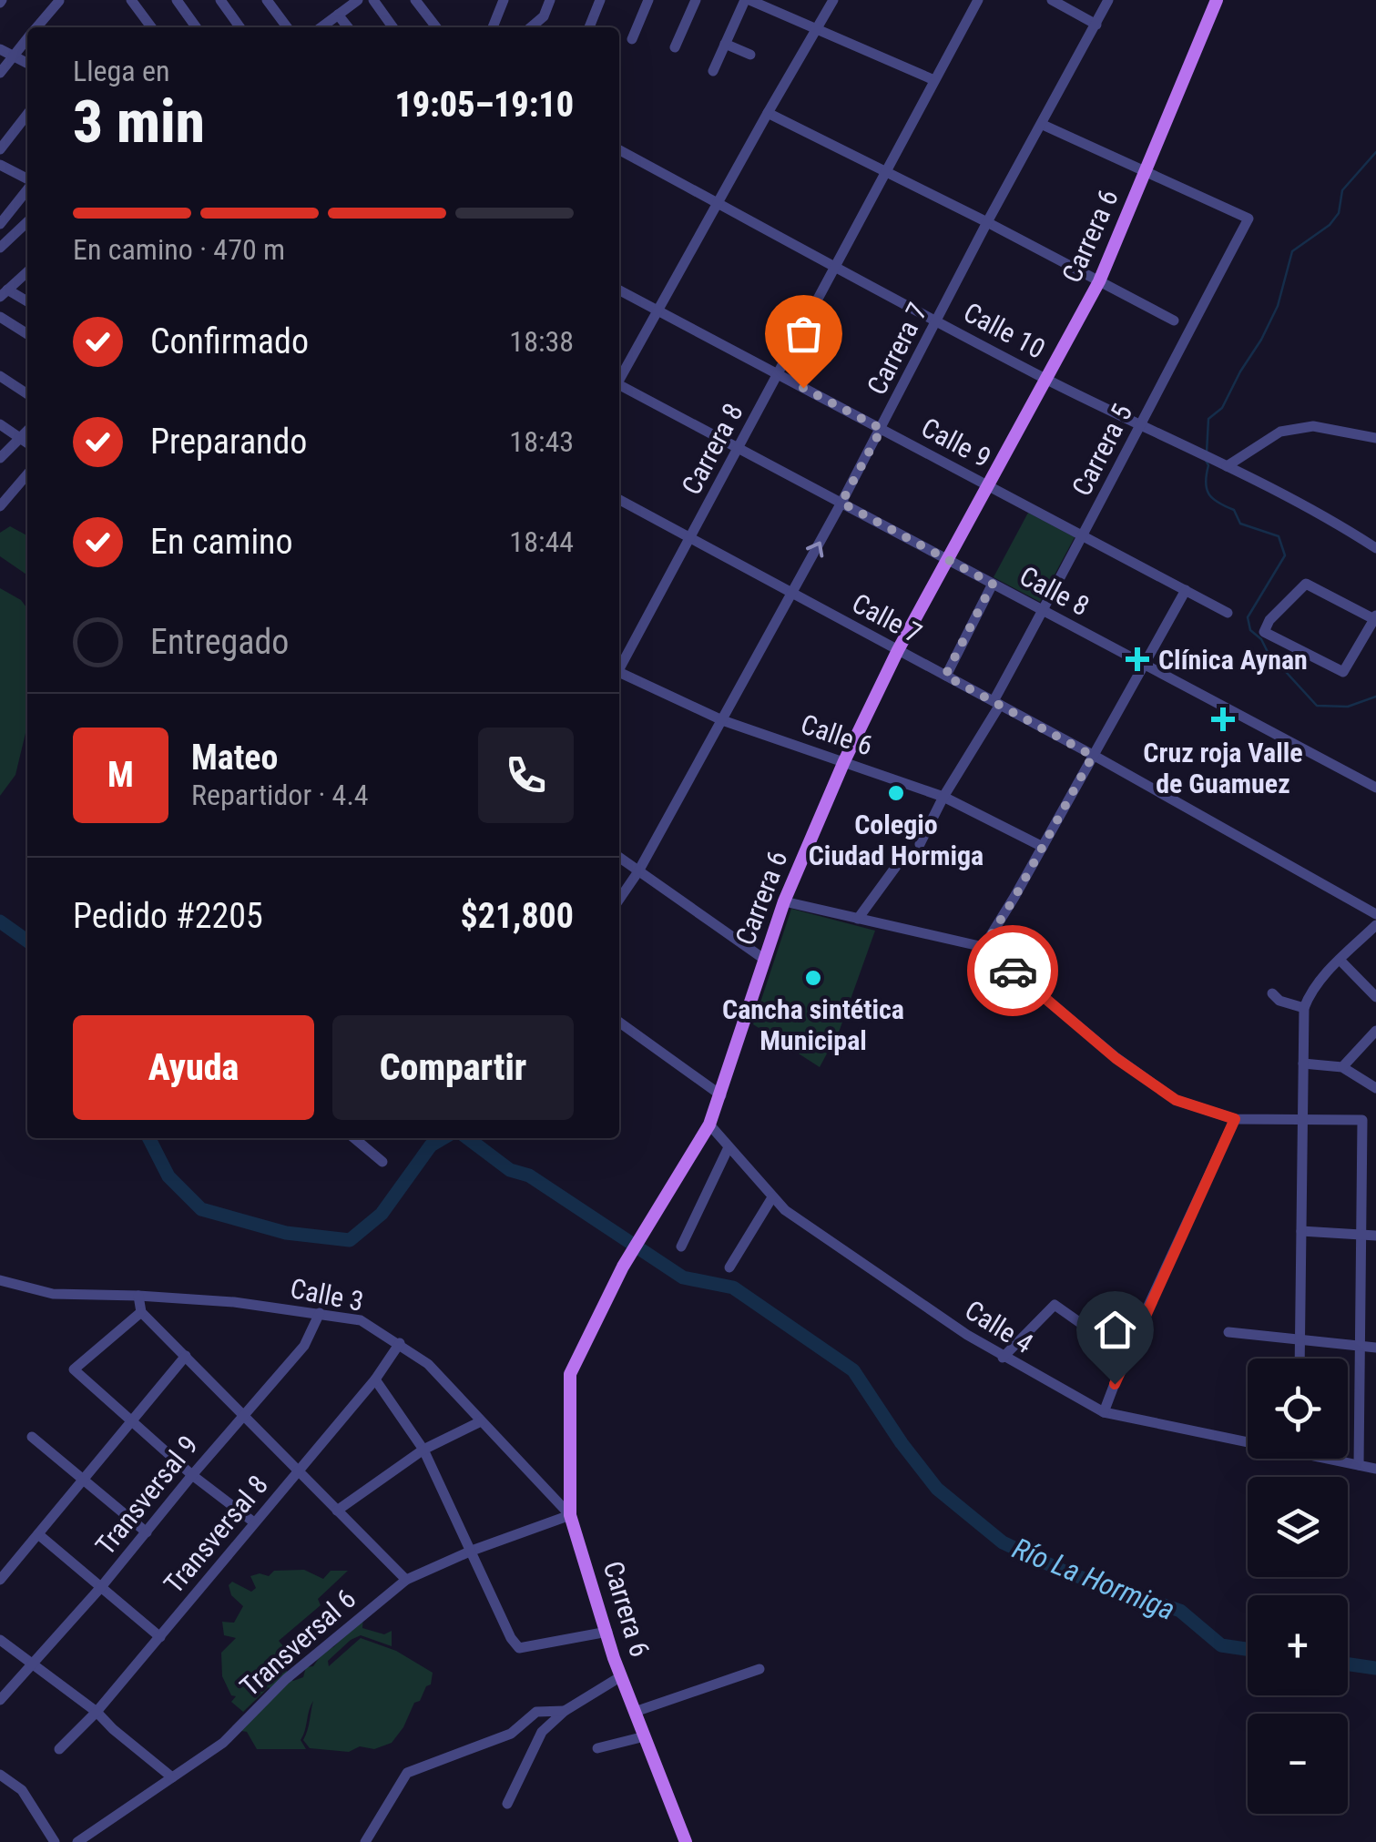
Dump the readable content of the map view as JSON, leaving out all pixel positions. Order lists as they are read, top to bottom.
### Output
{
  "streets": {
    "main road": ["Carrera 6"],
    "street": [
      "Calle 10",
      "Carrera 7",
      "Calle 9",
      "Carrera 8",
      "Carrera 5",
      "Calle 8",
      "Calle 7",
      "Calle 6",
      "Calle 3",
      "Calle 4",
      "Transversal 9",
      "Transversal 8",
      "Transversal 6"
    ]
  },
  "crossings": [
    ["Carrera 6", "Calle 10"],
    ["Carrera 6", "Calle 9"],
    ["Carrera 6", "Carrera 5"],
    ["Carrera 6", "Calle 8"],
    ["Carrera 6", "Calle 7"],
    ["Carrera 6", "Calle 6"],
    ["Carrera 6", "Calle 3"],
    ["Carrera 6", "Calle 4"],
    ["Carrera 6", "Transversal 6"],
    ["Calle 10", "Carrera 7"],
    ["Calle 10", "Carrera 8"],
    ["Calle 10", "Carrera 5"],
    ["Carrera 7", "Calle 9"],
    ["Carrera 7", "Calle 8"],
    ["Carrera 7", "Calle 7"],
    ["Carrera 7", "Calle 6"],
    ["Calle 9", "Carrera 8"],
    ["Calle 9", "Carrera 5"],
    ["Carrera 8", "Calle 8"],
    ["Carrera 8", "Calle 7"],
    ["Carrera 5", "Calle 8"],
    ["Carrera 5", "Calle 7"],
    ["Carrera 5", "Calle 6"],
    ["Calle 3", "Transversal 9"],
    ["Calle 3", "Transversal 8"],
    ["Calle 3", "Transversal 6"]
  ],
  "water": ["Río La Hormiga"],
  "places": {
    "health": ["Clínica Aynan", "Cruz roja Valle de Guamuez"],
    "other": ["Colegio Ciudad Hormiga", "Cancha sintética Municipal"]
  },
  "page": {
    "heading": ["3 min", "Llega en", "19:05–19:10"],
    "panel": [
      "Mateo",
      "Repartidor · 4.4",
      "Pedido #2205",
      "$21,800"
    ],
    "bar": "En camino · 470 m",
    "list": [
      ["Confirmado", "18:38"],
      ["Preparando", "18:43"],
      ["En camino", "18:44"],
      "Entregado"
    ],
    "round": "M",
    "buttons": ["Ayuda", "Compartir"],
    "map_buttons": ["+", "−"]
  }
}
